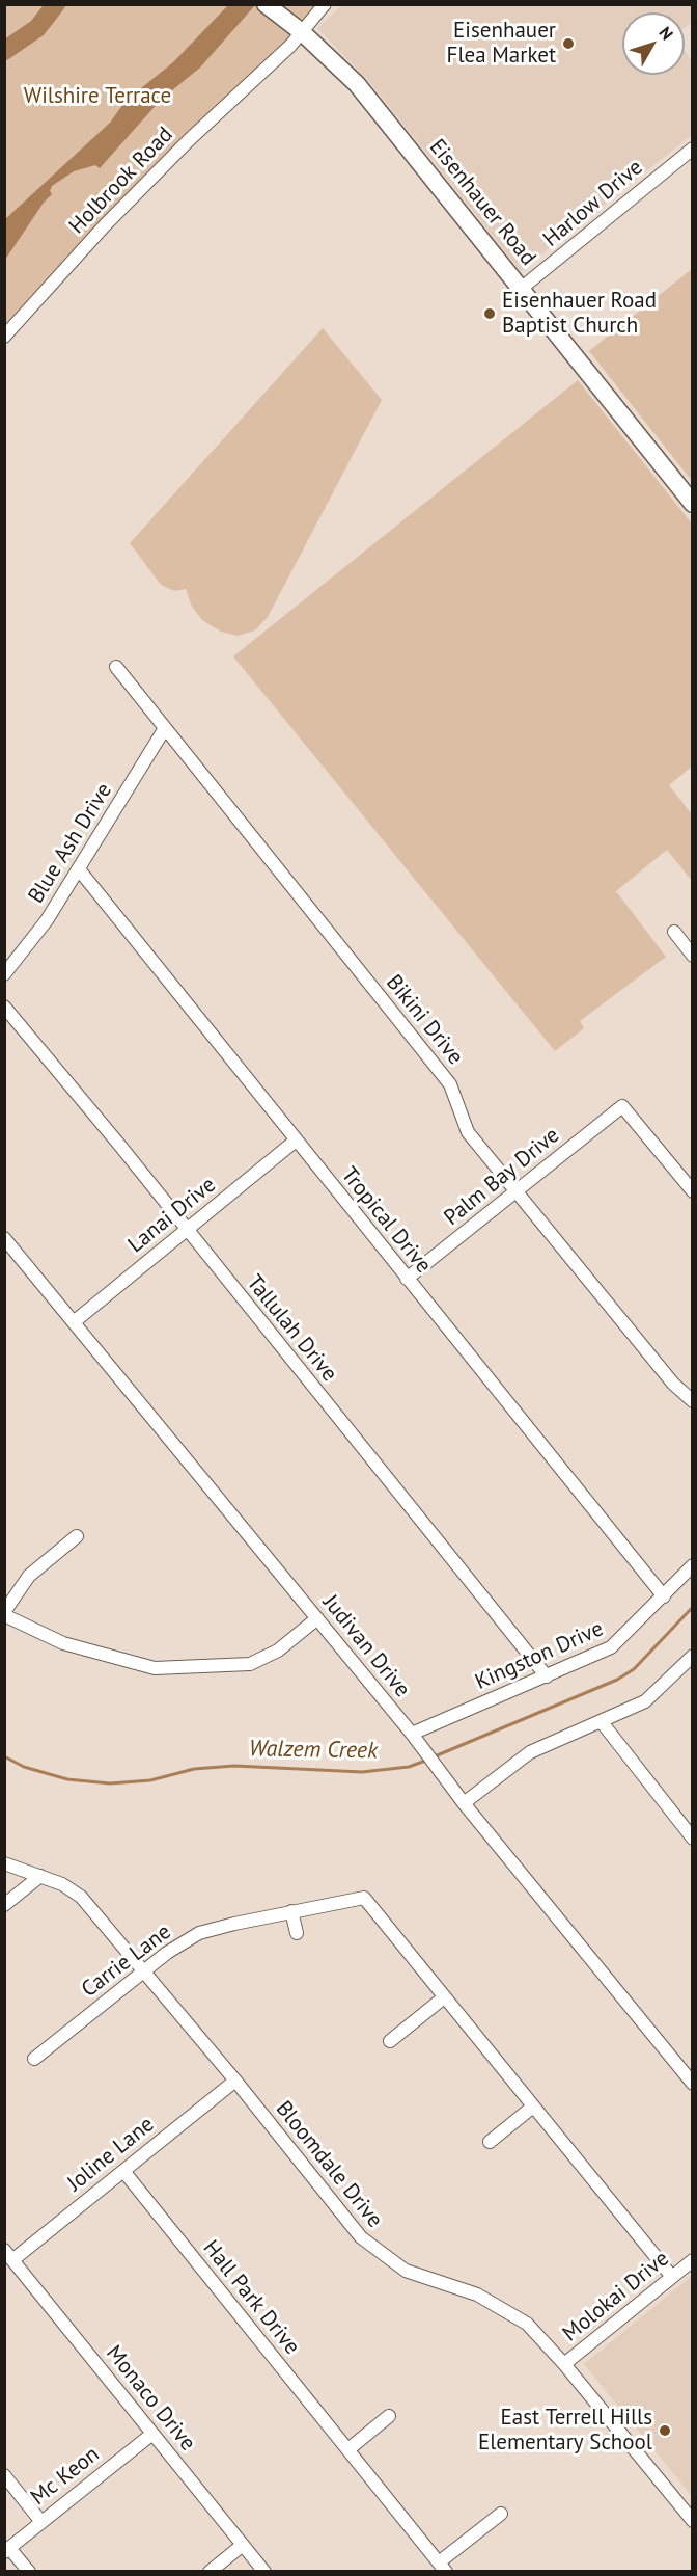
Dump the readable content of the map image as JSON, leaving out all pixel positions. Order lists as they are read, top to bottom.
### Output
{
  "streets": {
    "main road": ["Eisenhauer Road"],
    "street": [
      "Holbrook Road",
      "Harlow Drive",
      "Blue Ash Drive",
      "Bikini Drive",
      "Palm Bay Drive",
      "Lanai Drive",
      "Tropical Drive",
      "Tallulah Drive",
      "Judivan Drive",
      "Kingston Drive",
      "Carrie Lane",
      "Joline Lane",
      "Bloomdale Drive",
      "Molokai Drive",
      "Hall Park Drive",
      "Monaco Drive",
      "Mc Keon"
    ]
  },
  "crossings": [
    ["Holbrook Road", "Eisenhauer Road"],
    ["Eisenhauer Road", "Harlow Drive"],
    ["Blue Ash Drive", "Bikini Drive"],
    ["Blue Ash Drive", "Tropical Drive"],
    ["Bikini Drive", "Palm Bay Drive"],
    ["Palm Bay Drive", "Tropical Drive"],
    ["Lanai Drive", "Tropical Drive"],
    ["Lanai Drive", "Tallulah Drive"],
    ["Lanai Drive", "Judivan Drive"],
    ["Tropical Drive", "Kingston Drive"],
    ["Tallulah Drive", "Kingston Drive"],
    ["Judivan Drive", "Kingston Drive"],
    ["Carrie Lane", "Bloomdale Drive"],
    ["Joline Lane", "Bloomdale Drive"],
    ["Joline Lane", "Hall Park Drive"],
    ["Joline Lane", "Monaco Drive"],
    ["Bloomdale Drive", "Molokai Drive"],
    ["Monaco Drive", "Mc Keon"]
  ],
  "water": ["Walzem Creek"],
  "parks": ["Wilshire Terrace"],
  "places": ["Eisenhauer Flea Market", "Eisenhauer Road Baptist Church", "East Terrell Hills Elementary School"],
  "north": "top right"
}
